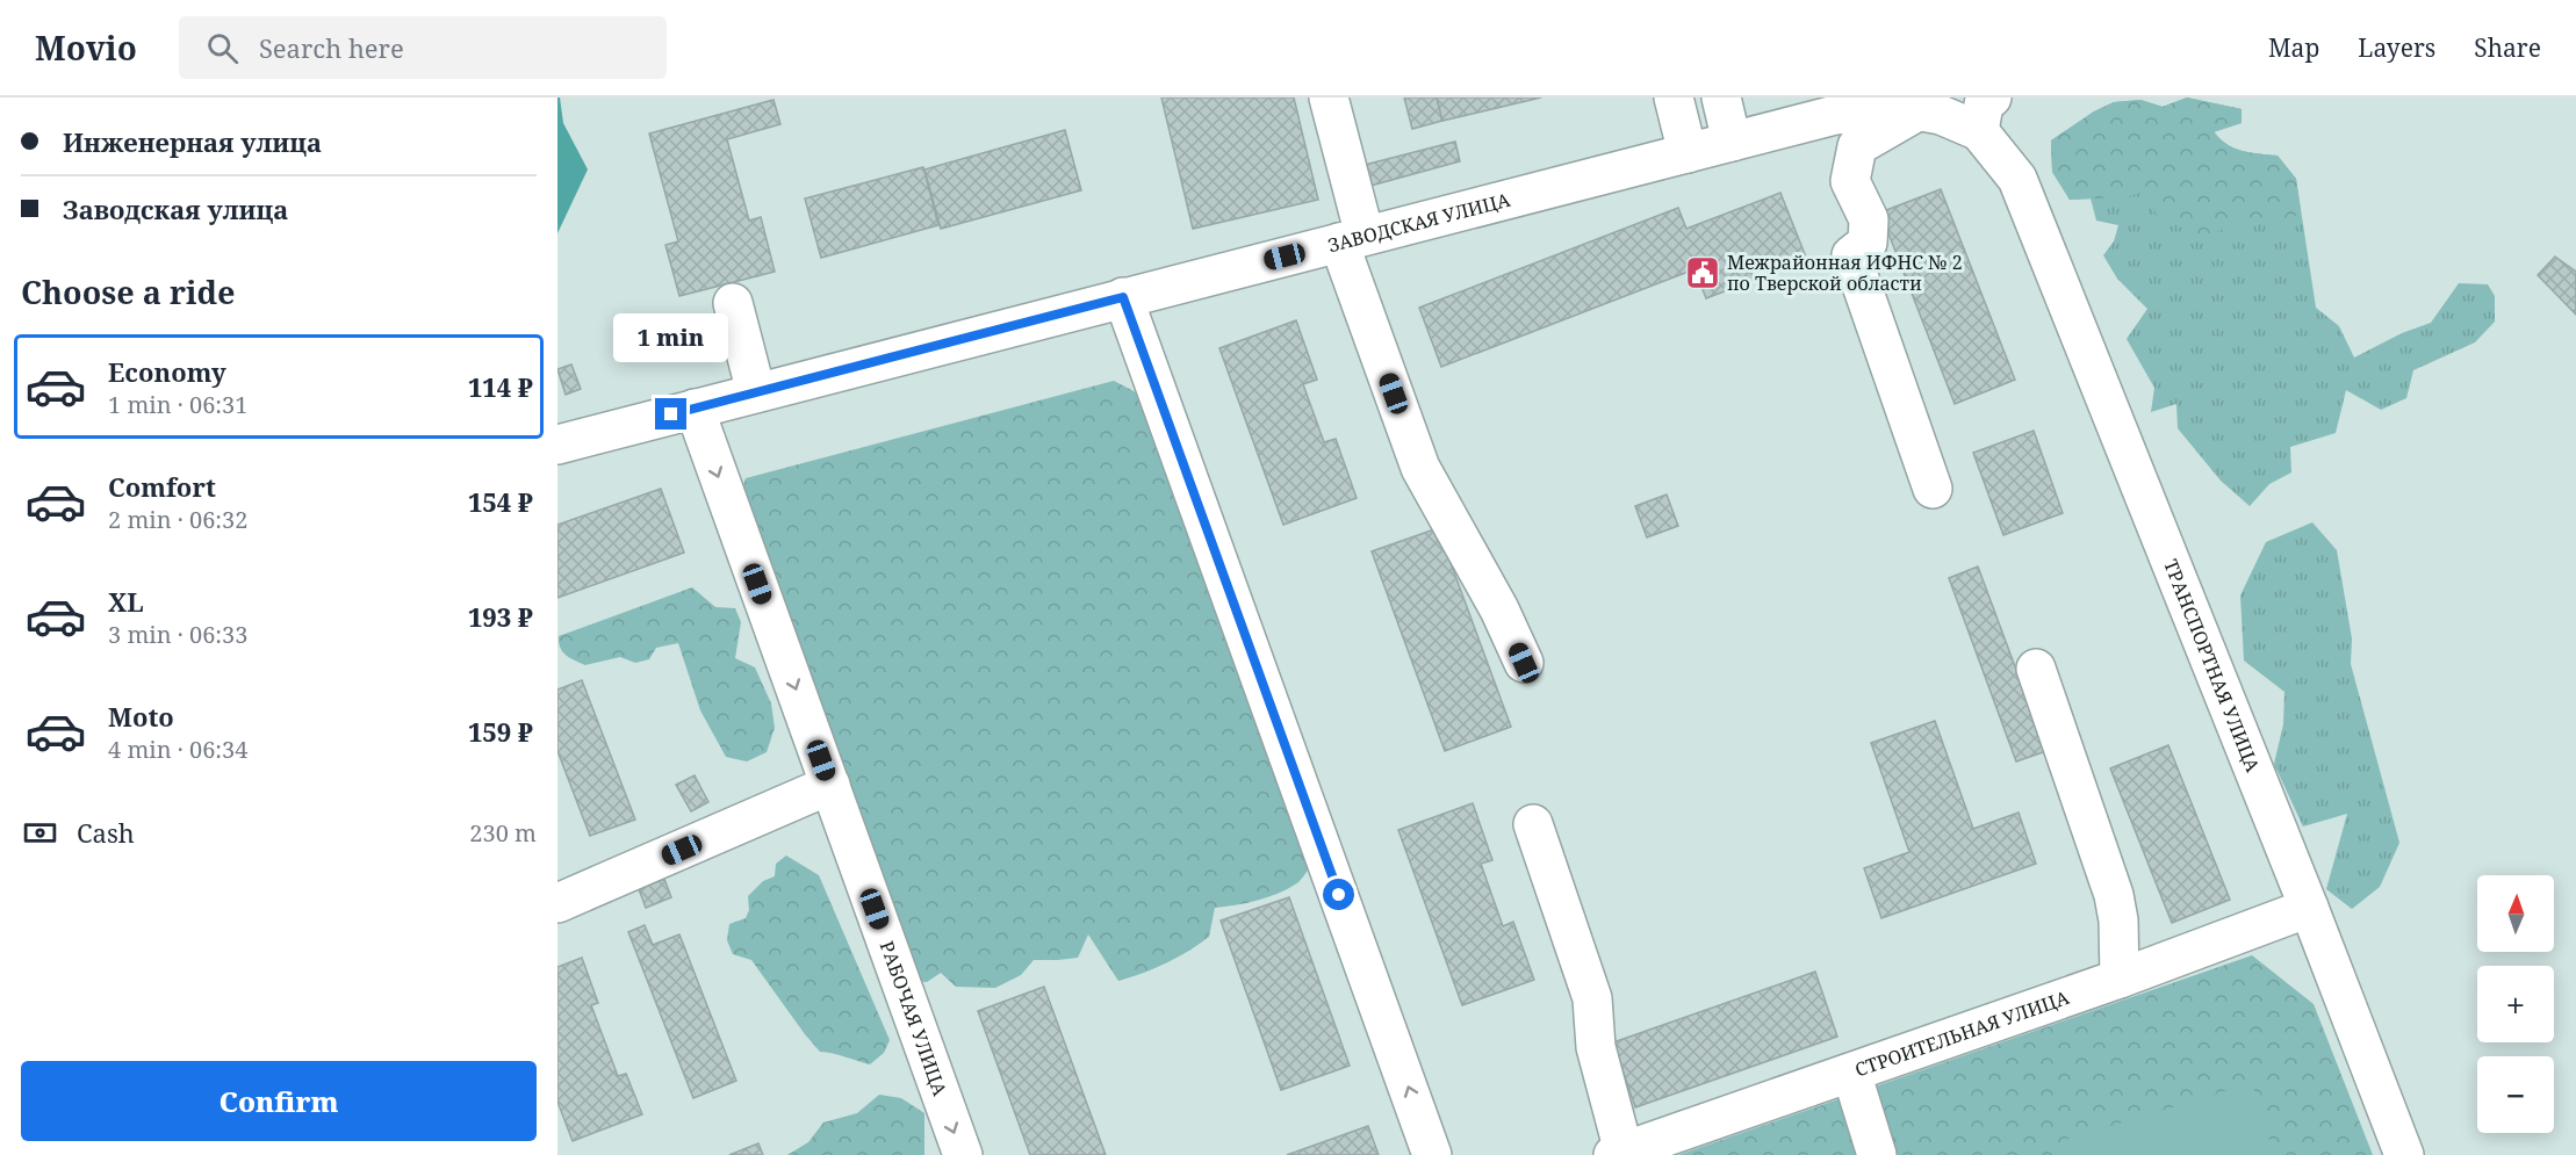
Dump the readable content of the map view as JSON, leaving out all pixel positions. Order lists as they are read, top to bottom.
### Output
{
  "streets": {
    "street": [
      "ЗАВОДСКАЯ УЛИЦА",
      "ТРАНСПОРТНАЯ УЛИЦА",
      "РАБОЧАЯ УЛИЦА",
      "СТРОИТЕЛЬНАЯ УЛИЦА"
    ]
  },
  "crossings": [
    ["ЗАВОДСКАЯ УЛИЦА", "ТРАНСПОРТНАЯ УЛИЦА"],
    ["ЗАВОДСКАЯ УЛИЦА", "РАБОЧАЯ УЛИЦА"],
    ["ТРАНСПОРТНАЯ УЛИЦА", "СТРОИТЕЛЬНАЯ УЛИЦА"]
  ],
  "one_way": ["РАБОЧАЯ УЛИЦА"],
  "places": {
    "public building": ["Межрайонная ИФНС № 2 по Тверской области"]
  },
  "north": "top",
  "page": {
    "header": "Movio",
    "search": "Search here",
    "nav": ["Map", "Layers", "Share"],
    "banner": ["Инженерная улица", "Заводская улица"],
    "heading": "Choose a ride",
    "bubble": "1 min",
    "list": [
      {
        "name": "Economy",
        "note": "1 min · 06:31",
        "value": "114 ₽"
      },
      {
        "name": "Comfort",
        "note": "2 min · 06:32",
        "value": "154 ₽"
      },
      {
        "name": "XL",
        "note": "3 min · 06:33",
        "value": "193 ₽"
      },
      {
        "name": "Moto",
        "note": "4 min · 06:34",
        "value": "159 ₽"
      }
    ],
    "pay": ["Cash", "230 m"],
    "map_buttons": ["+", "−"],
    "buttons": "Confirm"
  }
}
